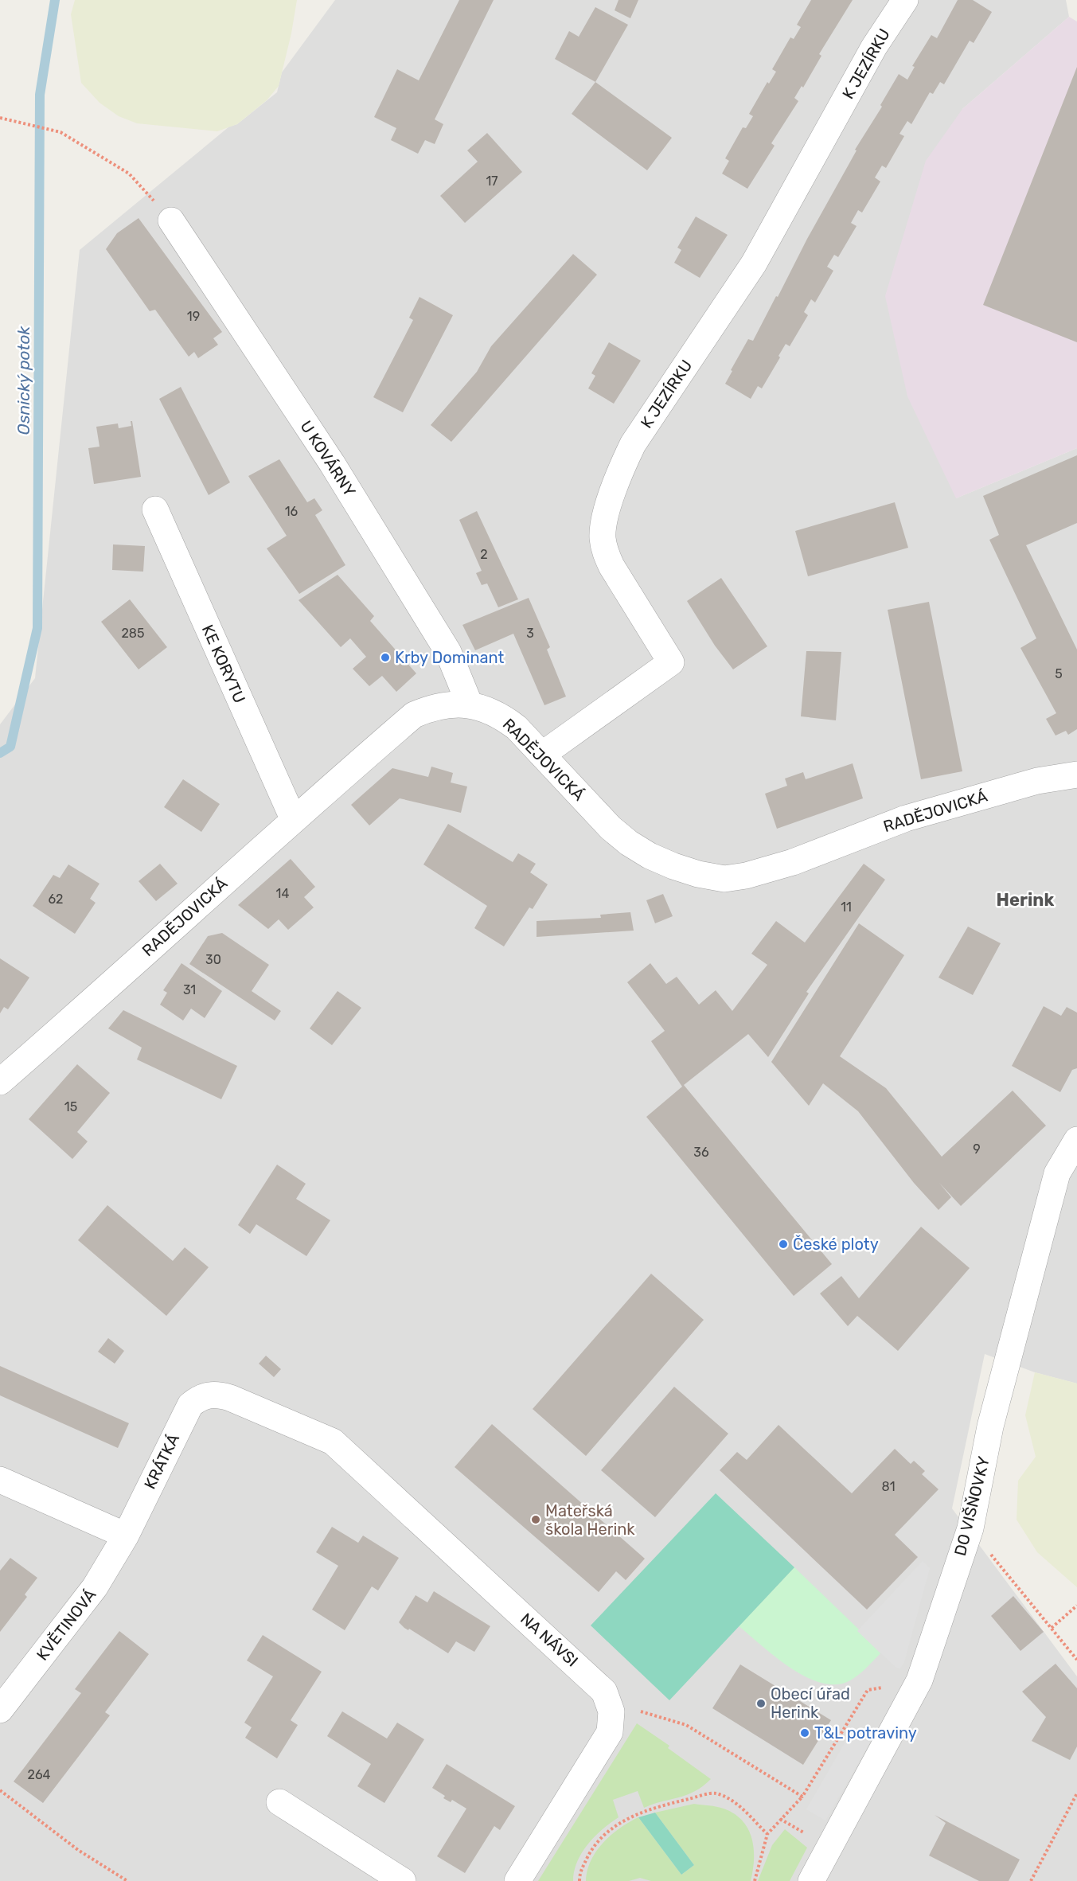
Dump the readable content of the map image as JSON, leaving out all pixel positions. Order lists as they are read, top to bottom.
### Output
{
  "streets": {
    "street": [
      "K JEZÍRKU",
      "U KOVÁRNY",
      "KE KORYTU",
      "RADĚJOVICKÁ",
      "KRÁTKÁ",
      "DO VIŠŇOVKY",
      "KVĚTINOVÁ",
      "NA NÁVSI"
    ]
  },
  "crossings": [
    ["K JEZÍRKU", "RADĚJOVICKÁ"],
    ["U KOVÁRNY", "RADĚJOVICKÁ"],
    ["KE KORYTU", "RADĚJOVICKÁ"],
    ["KRÁTKÁ", "KVĚTINOVÁ"],
    ["KRÁTKÁ", "NA NÁVSI"]
  ],
  "districts": ["Herink"],
  "water": ["Osnický potok"],
  "places": [
    "Krby Dominant",
    "České ploty",
    "Mateřská škola Herink",
    "Obecí úřad Herink",
    "T&L potraviny"
  ],
  "house_numbers": [
    "17",
    "19",
    "16",
    "2",
    "285",
    "3",
    "5",
    "14",
    "62",
    "11",
    "30",
    "31",
    "15",
    "9",
    "36",
    "81",
    "264"
  ]
}
